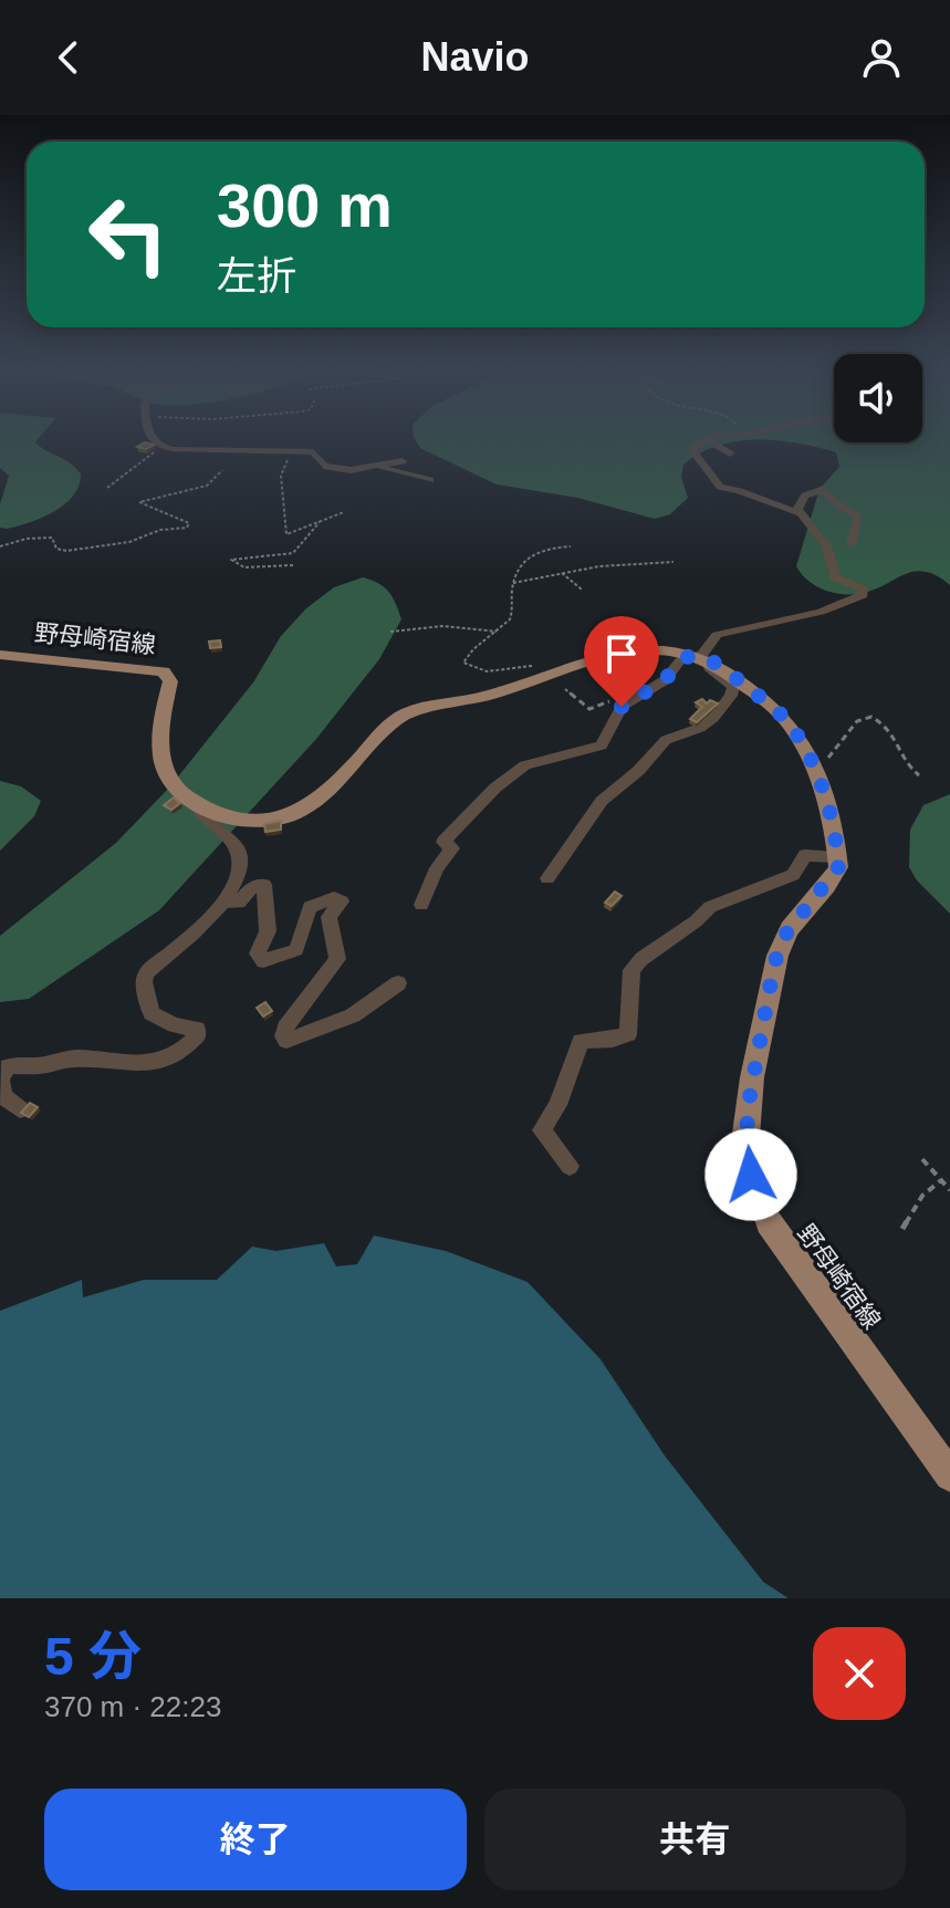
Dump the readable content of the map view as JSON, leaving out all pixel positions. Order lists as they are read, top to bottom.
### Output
{
  "streets": {
    "main road": ["野母崎宿線"]
  },
  "page": {
    "header": "Navio",
    "turn": ["300 m", "左折"],
    "heading": ["5 分", "370 m · 22:23"],
    "buttons": ["終了", "共有"]
  }
}
